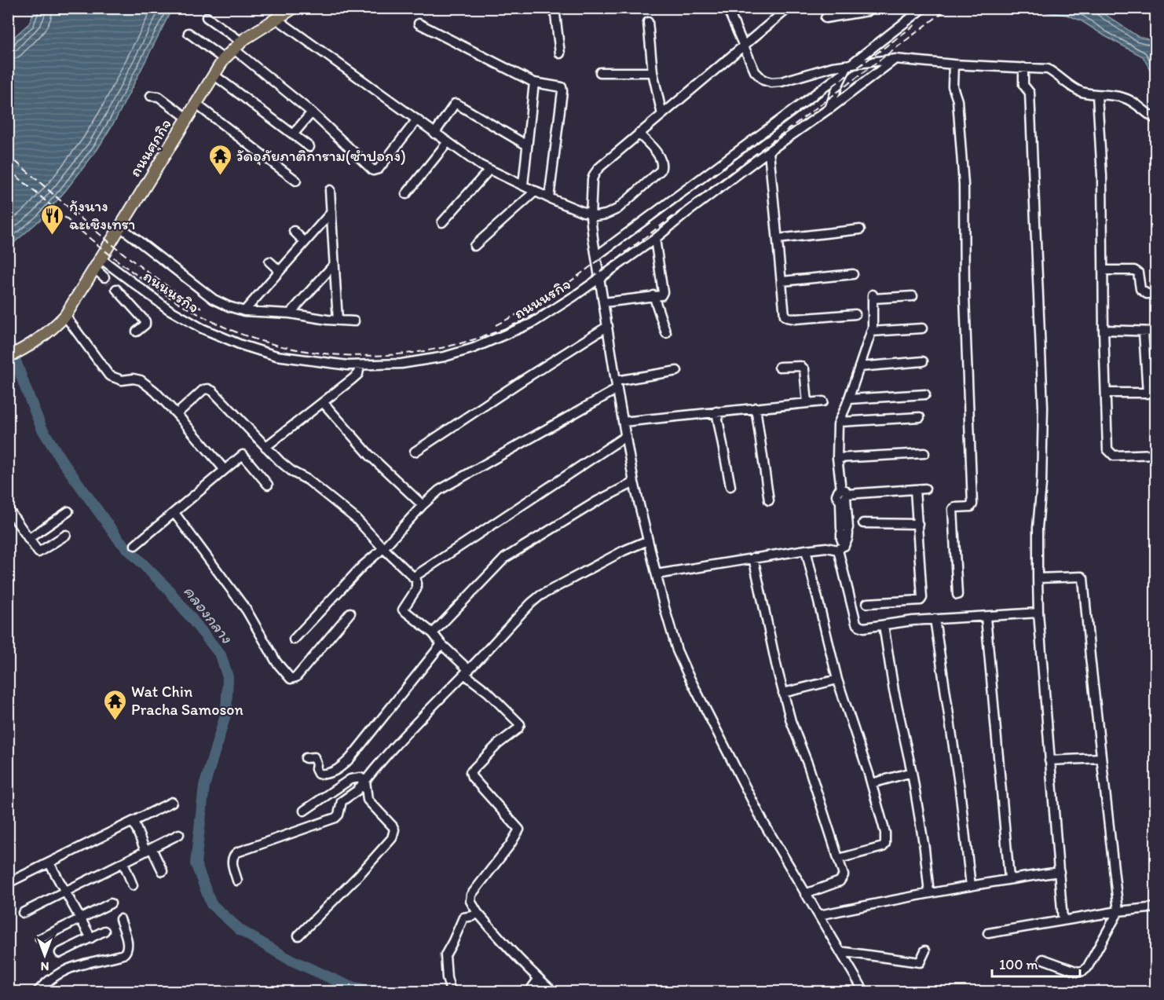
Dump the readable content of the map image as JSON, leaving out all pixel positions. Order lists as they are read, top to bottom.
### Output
{
  "streets": {
    "main road": ["ถนนศุภกิจ"],
    "street": ["ถนนนรกิจ"]
  },
  "crossings": [
    ["ถนนศุภกิจ", "ถนนนรกิจ"]
  ],
  "water": ["คลองกลาง"],
  "places": {
    "temple": ["วัดอุภัยภาติการาม(ซำปอกง)", "Wat Chin Pracha Samoson"],
    "restaurant": ["กุ้งนาง ฉะเชิงเทรา"]
  },
  "scale_bar": "100 m",
  "north": "bottom"
}
